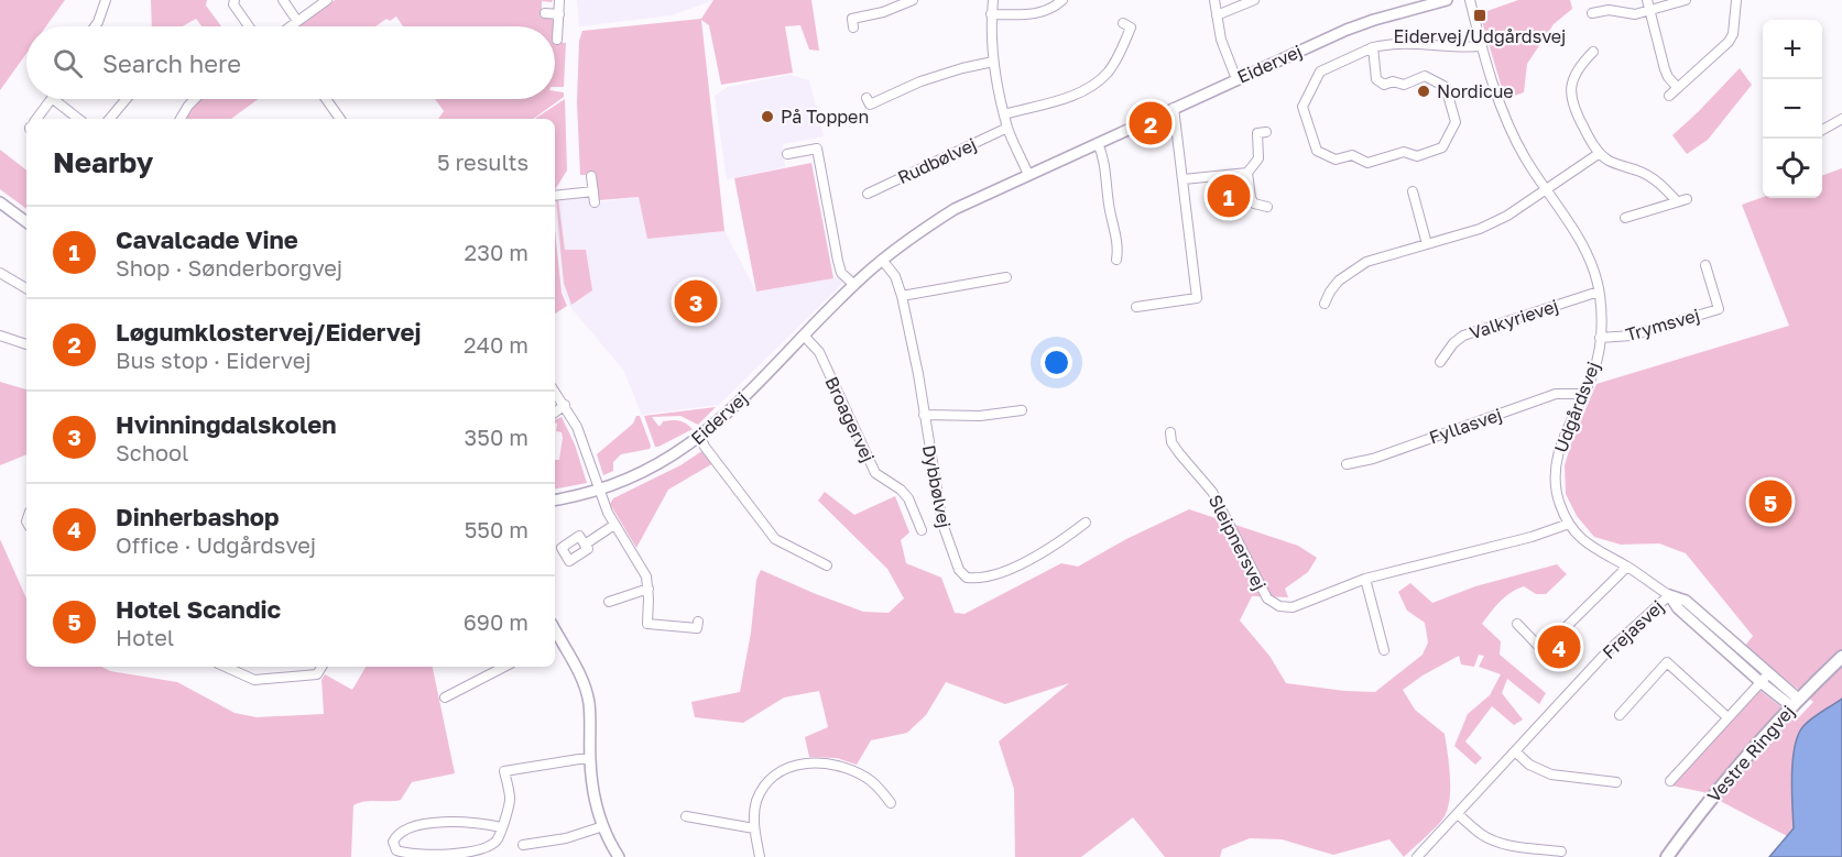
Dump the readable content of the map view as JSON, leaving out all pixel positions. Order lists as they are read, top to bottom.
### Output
{
  "streets": {
    "main road": ["Vestre Ringvej"],
    "street": [
      "Eidervej",
      "Rudbølvej",
      "Valkyrievej",
      "Trymsvej",
      "Udgårdsvej",
      "Broagervej",
      "Fyllasvej",
      "Dybbølvej",
      "Sleipnersvej",
      "Frejasvej"
    ]
  },
  "crossings": [
    ["Eidervej", "Broagervej"],
    ["Eidervej", "Dybbølvej"],
    ["Valkyrievej", "Udgårdsvej"],
    ["Trymsvej", "Udgårdsvej"],
    ["Udgårdsvej", "Fyllasvej"],
    ["Udgårdsvej", "Sleipnersvej"],
    ["Udgårdsvej", "Frejasvej"],
    ["Udgårdsvej", "Vestre Ringvej"]
  ],
  "places": {
    "transit": ["Eidervej/Udgårdsvej"],
    "other": ["Nordicue", "På Toppen"]
  },
  "page": {
    "map_buttons": ["+", "−"],
    "search": "Search here",
    "pins": [
      "2",
      "1",
      "3",
      "5",
      "4"
    ],
    "heading": ["Nearby", "5 results"],
    "list": [
      {
        "mark": "1",
        "name": "Cavalcade Vine",
        "note": "Shop · Sønderborgvej",
        "value": "230 m"
      },
      {
        "mark": "2",
        "name": "Løgumklostervej/Eidervej",
        "note": "Bus stop · Eidervej",
        "value": "240 m"
      },
      {
        "mark": "3",
        "name": "Hvinningdalskolen",
        "note": "School",
        "value": "350 m"
      },
      {
        "mark": "4",
        "name": "Dinherbashop",
        "note": "Office · Udgårdsvej",
        "value": "550 m"
      },
      {
        "mark": "5",
        "name": "Hotel Scandic",
        "note": "Hotel",
        "value": "690 m"
      }
    ]
  }
}
